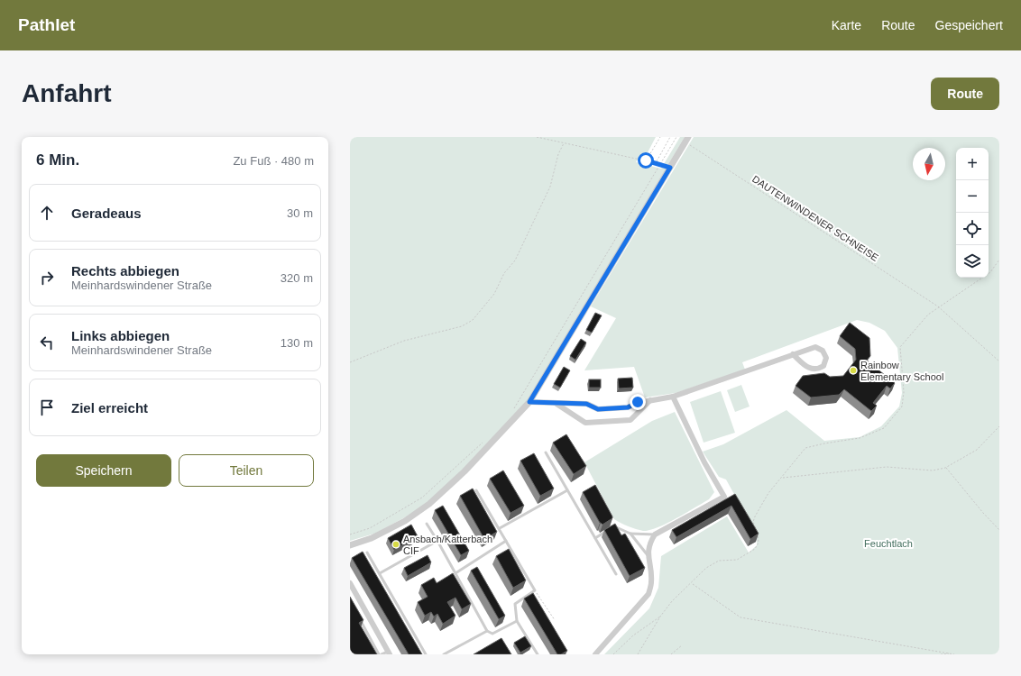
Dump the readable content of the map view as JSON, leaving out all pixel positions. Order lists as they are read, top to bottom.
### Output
{
  "streets": {
    "path": ["DAUTENWINDENER SCHNEISE"]
  },
  "parks": ["Feuchtlach"],
  "places": ["Rainbow Elementary School", "Ansbach/Katterbach CIF"],
  "north": "bottom",
  "page": {
    "header": "Pathlet",
    "nav": ["Karte", "Route", "Gespeichert"],
    "buttons": [
      "Route",
      ["Speichern", "Teilen"]
    ],
    "title": "Anfahrt",
    "heading": ["6 Min.", "Zu Fuß · 480 m"],
    "map_buttons": ["+", "−"],
    "list": [
      ["Geradeaus", "30 m"],
      ["Rechts abbiegen", "Meinhardswindener Straße", "320 m"],
      ["Links abbiegen", "Meinhardswindener Straße", "130 m"],
      "Ziel erreicht"
    ]
  }
}
